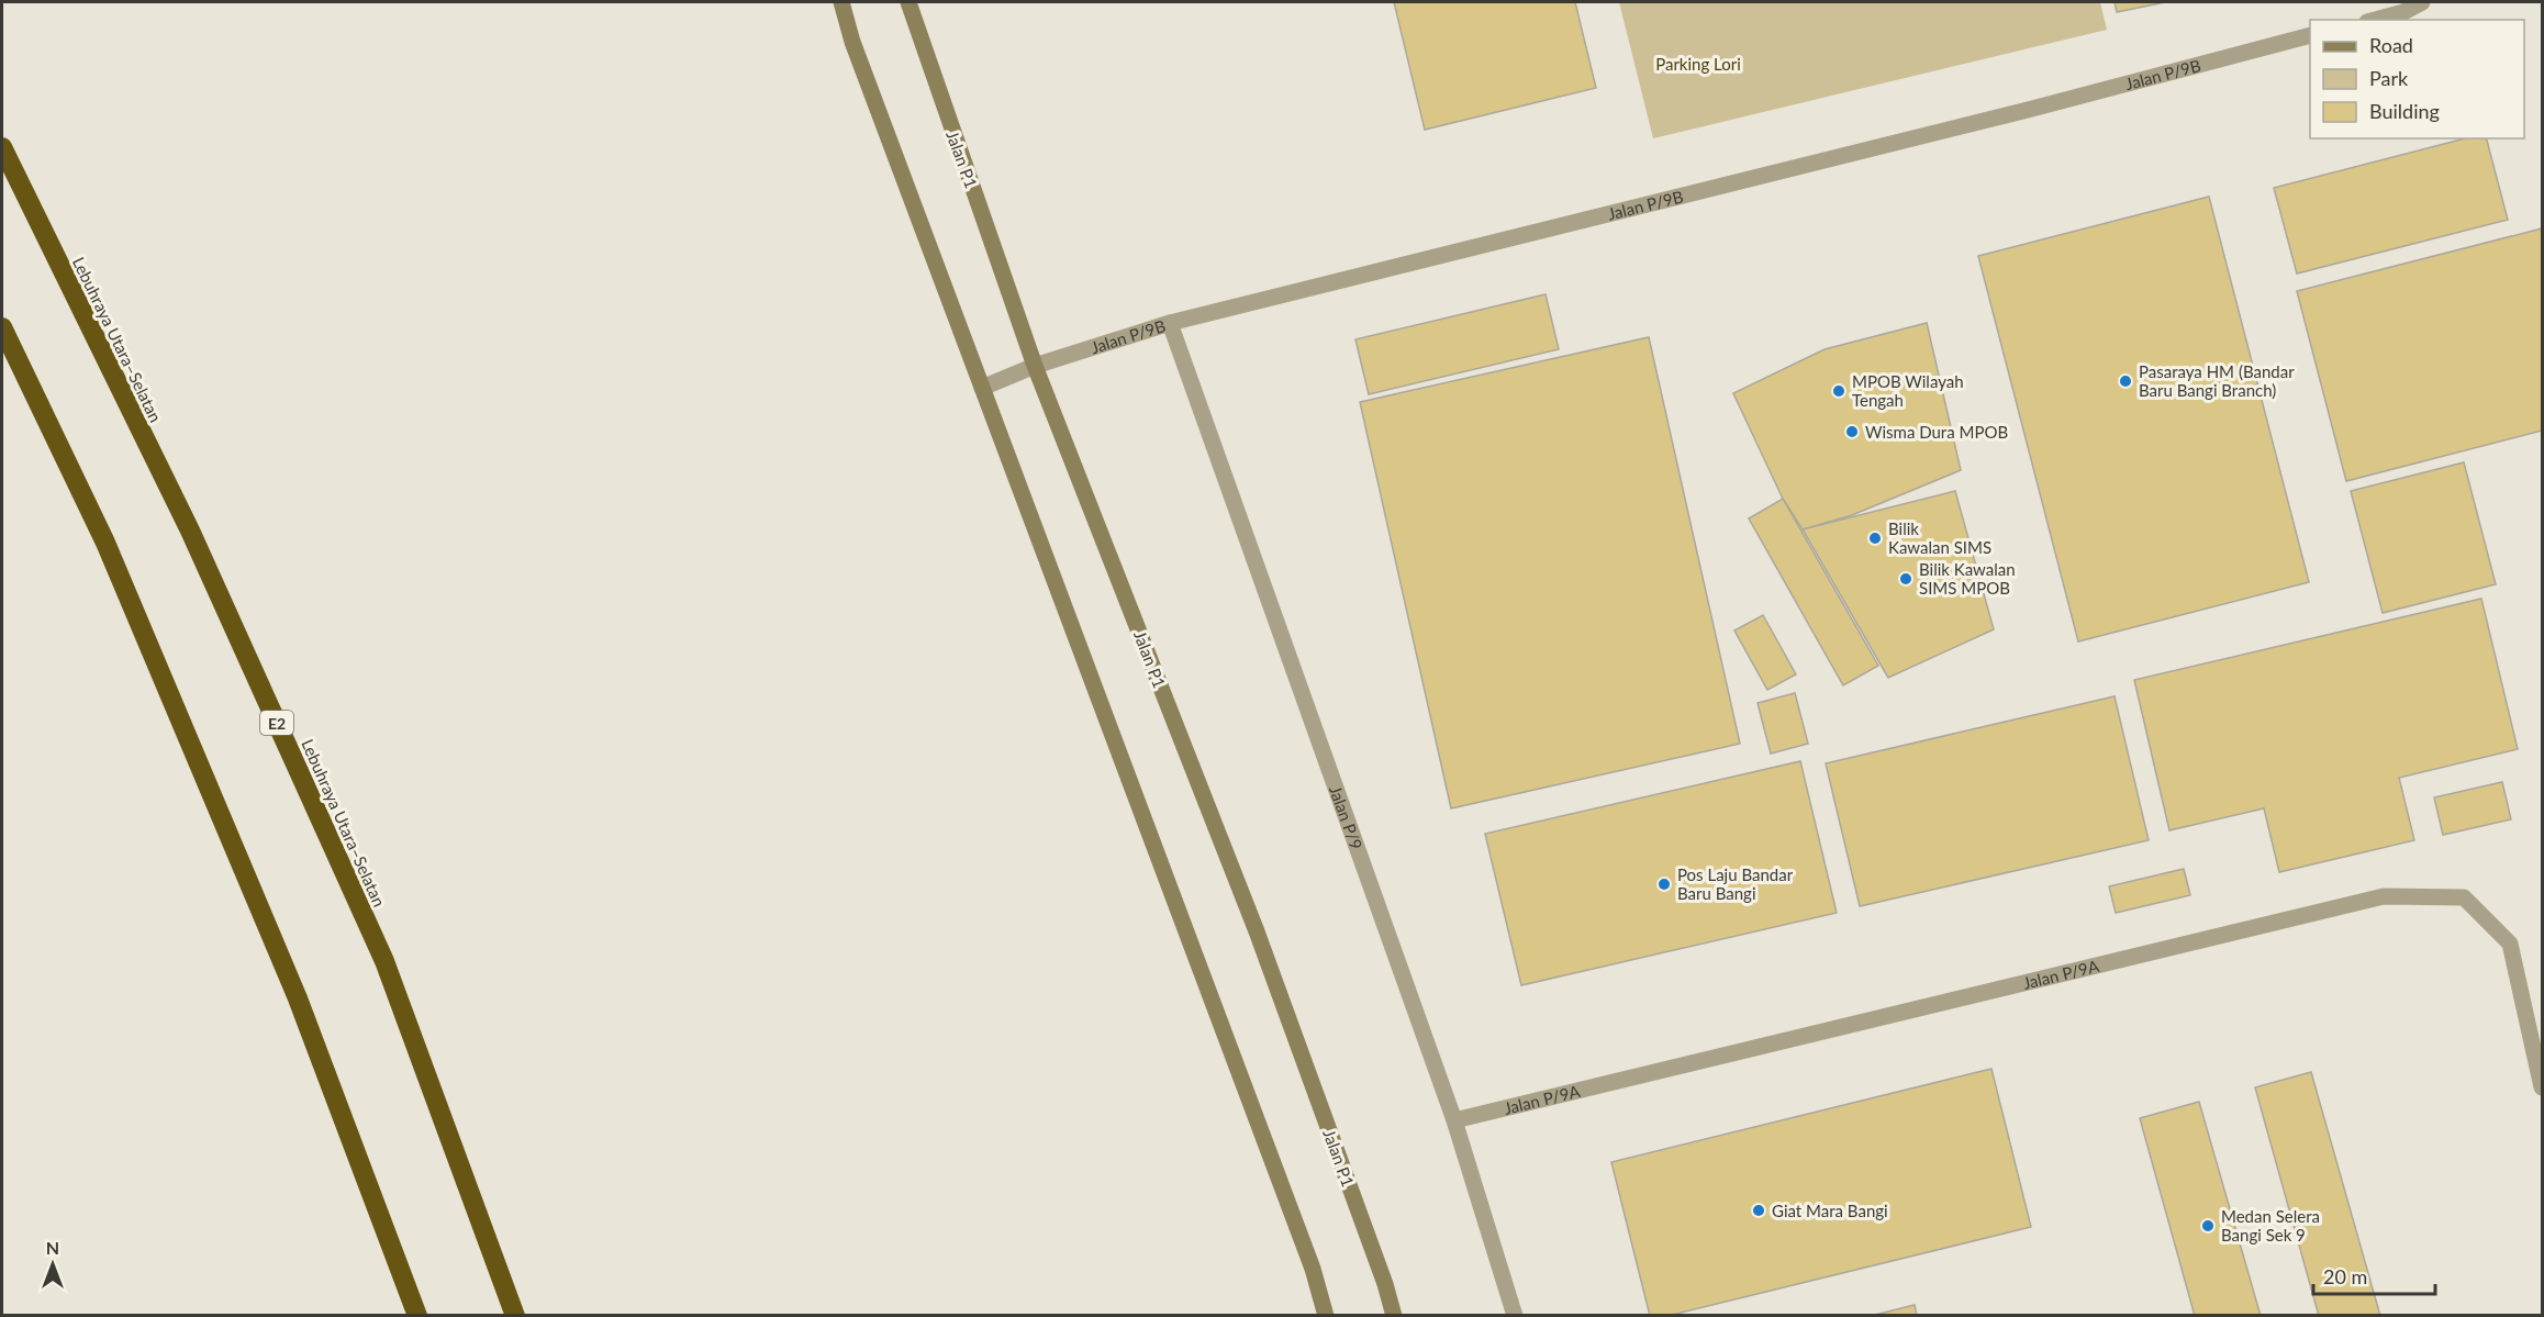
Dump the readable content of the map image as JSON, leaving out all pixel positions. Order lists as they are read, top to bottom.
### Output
{
  "streets": {
    "highway": ["Lebuhraya Utara–Selatan", "E2"],
    "main road": ["Jalan P1"],
    "street": ["Jalan P/9B", "Jalan P/9", "Jalan P/9A"]
  },
  "crossings": [
    ["Jalan P/9B", "Jalan P1"],
    ["Jalan P/9B", "Jalan P/9"],
    ["Jalan P/9", "Jalan P/9A"]
  ],
  "parks": ["Parking Lori"],
  "places": [
    "Pasaraya HM (Bandar Baru Bangi Branch)",
    "MPOB Wilayah Tengah",
    "Wisma Dura MPOB",
    "Bilik Kawalan SIMS",
    "Bilik Kawalan SIMS MPOB",
    "Pos Laju Bandar Baru Bangi",
    "Giat Mara Bangi",
    "Medan Selera Bangi Sek 9"
  ],
  "legend": ["Road", "Park", "Building"],
  "scale_bar": "20 m",
  "north": "top"
}
